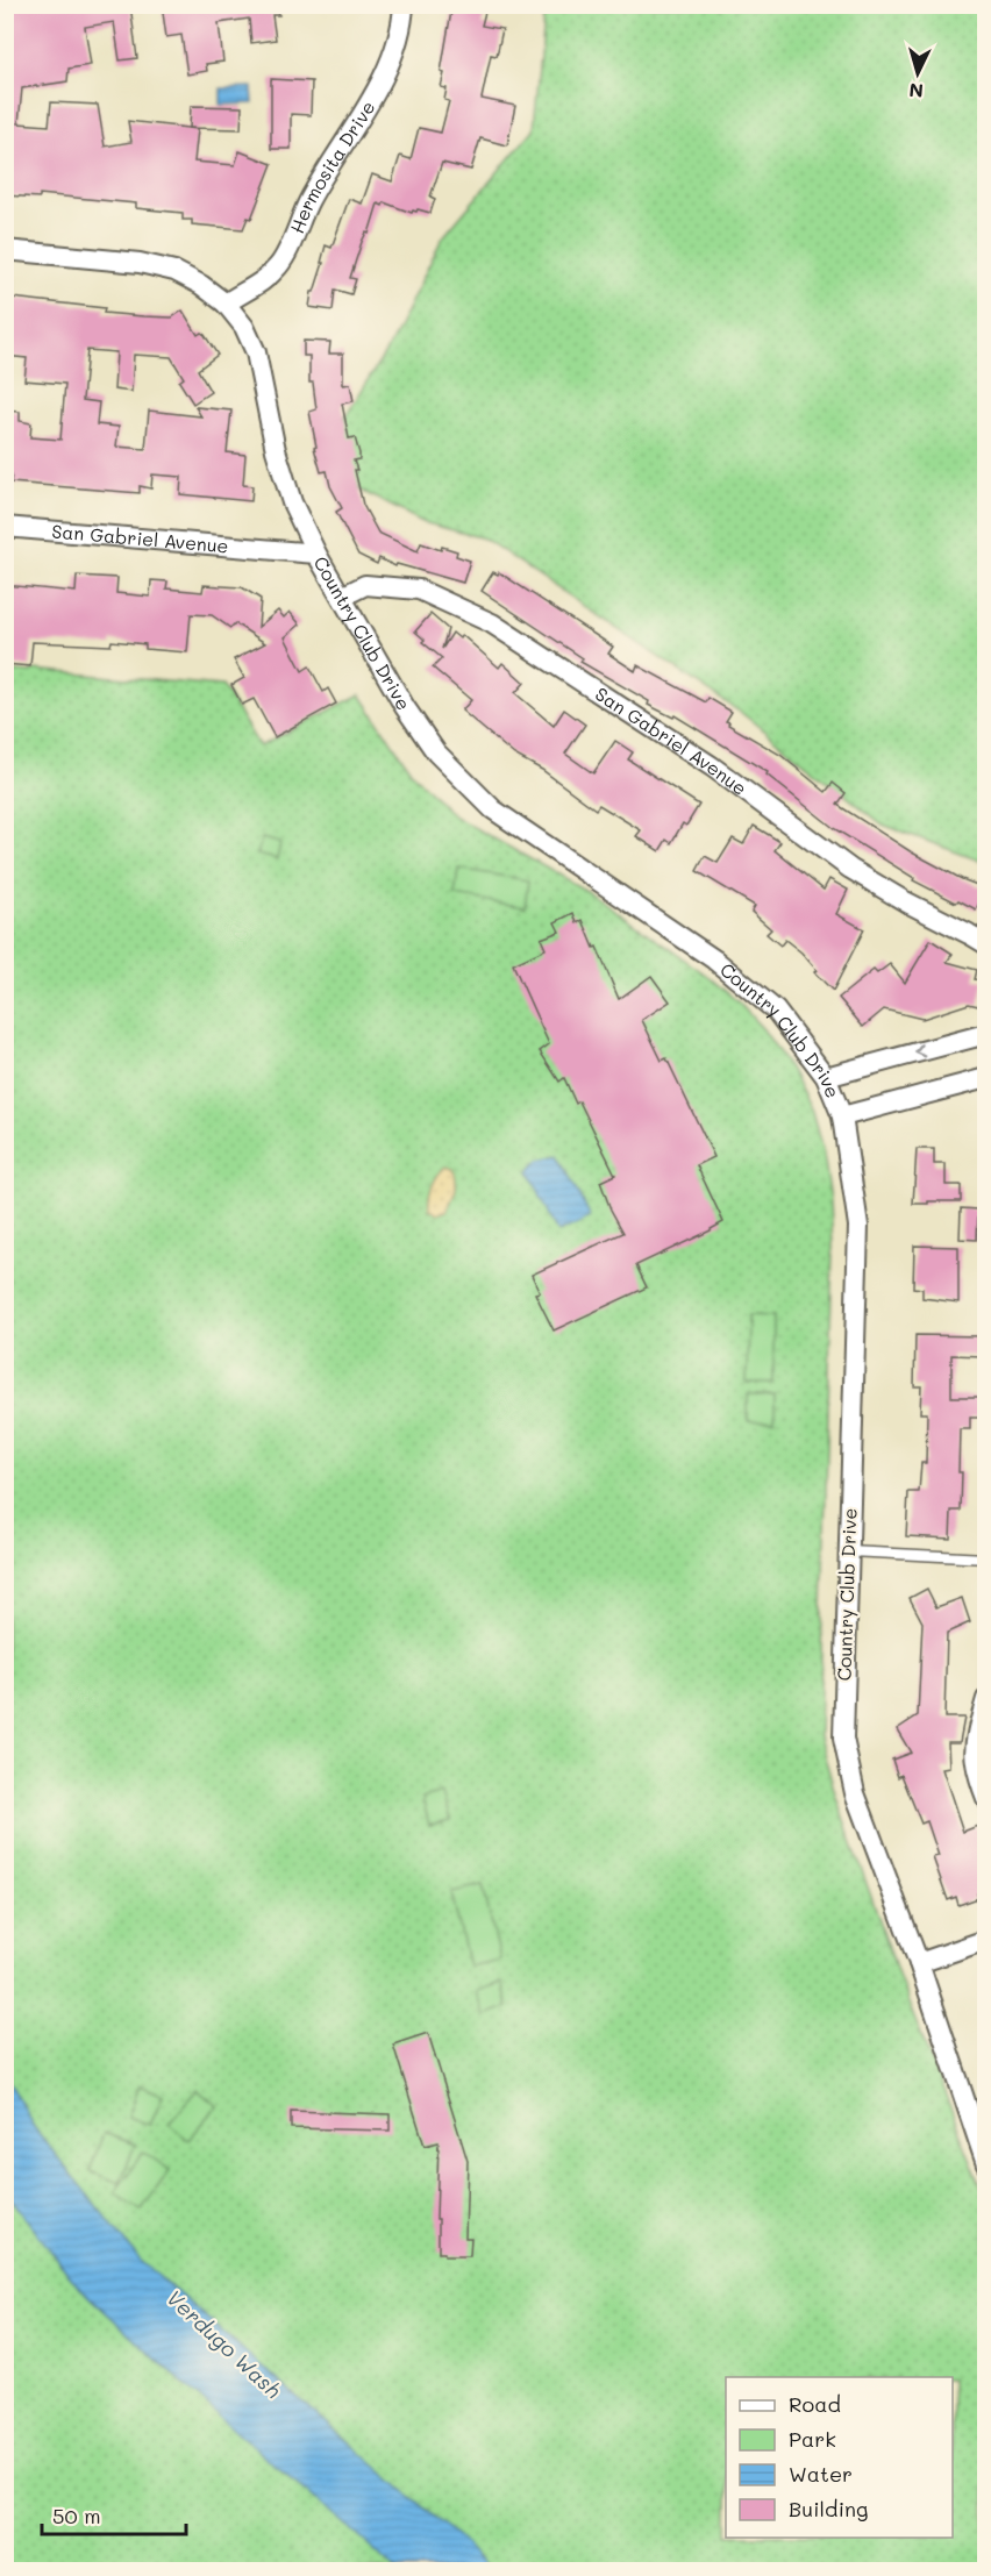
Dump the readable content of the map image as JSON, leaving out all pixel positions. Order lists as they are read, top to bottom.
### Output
{
  "streets": {
    "street": ["Hermosita Drive", "San Gabriel Avenue", "Country Club Drive"]
  },
  "crossings": [
    ["Hermosita Drive", "Country Club Drive"],
    ["San Gabriel Avenue", "Country Club Drive"]
  ],
  "water": ["Verdugo Wash"],
  "legend": [
    "Road",
    "Park",
    "Water",
    "Building"
  ],
  "scale_bar": "50 m",
  "north": "bottom"
}
